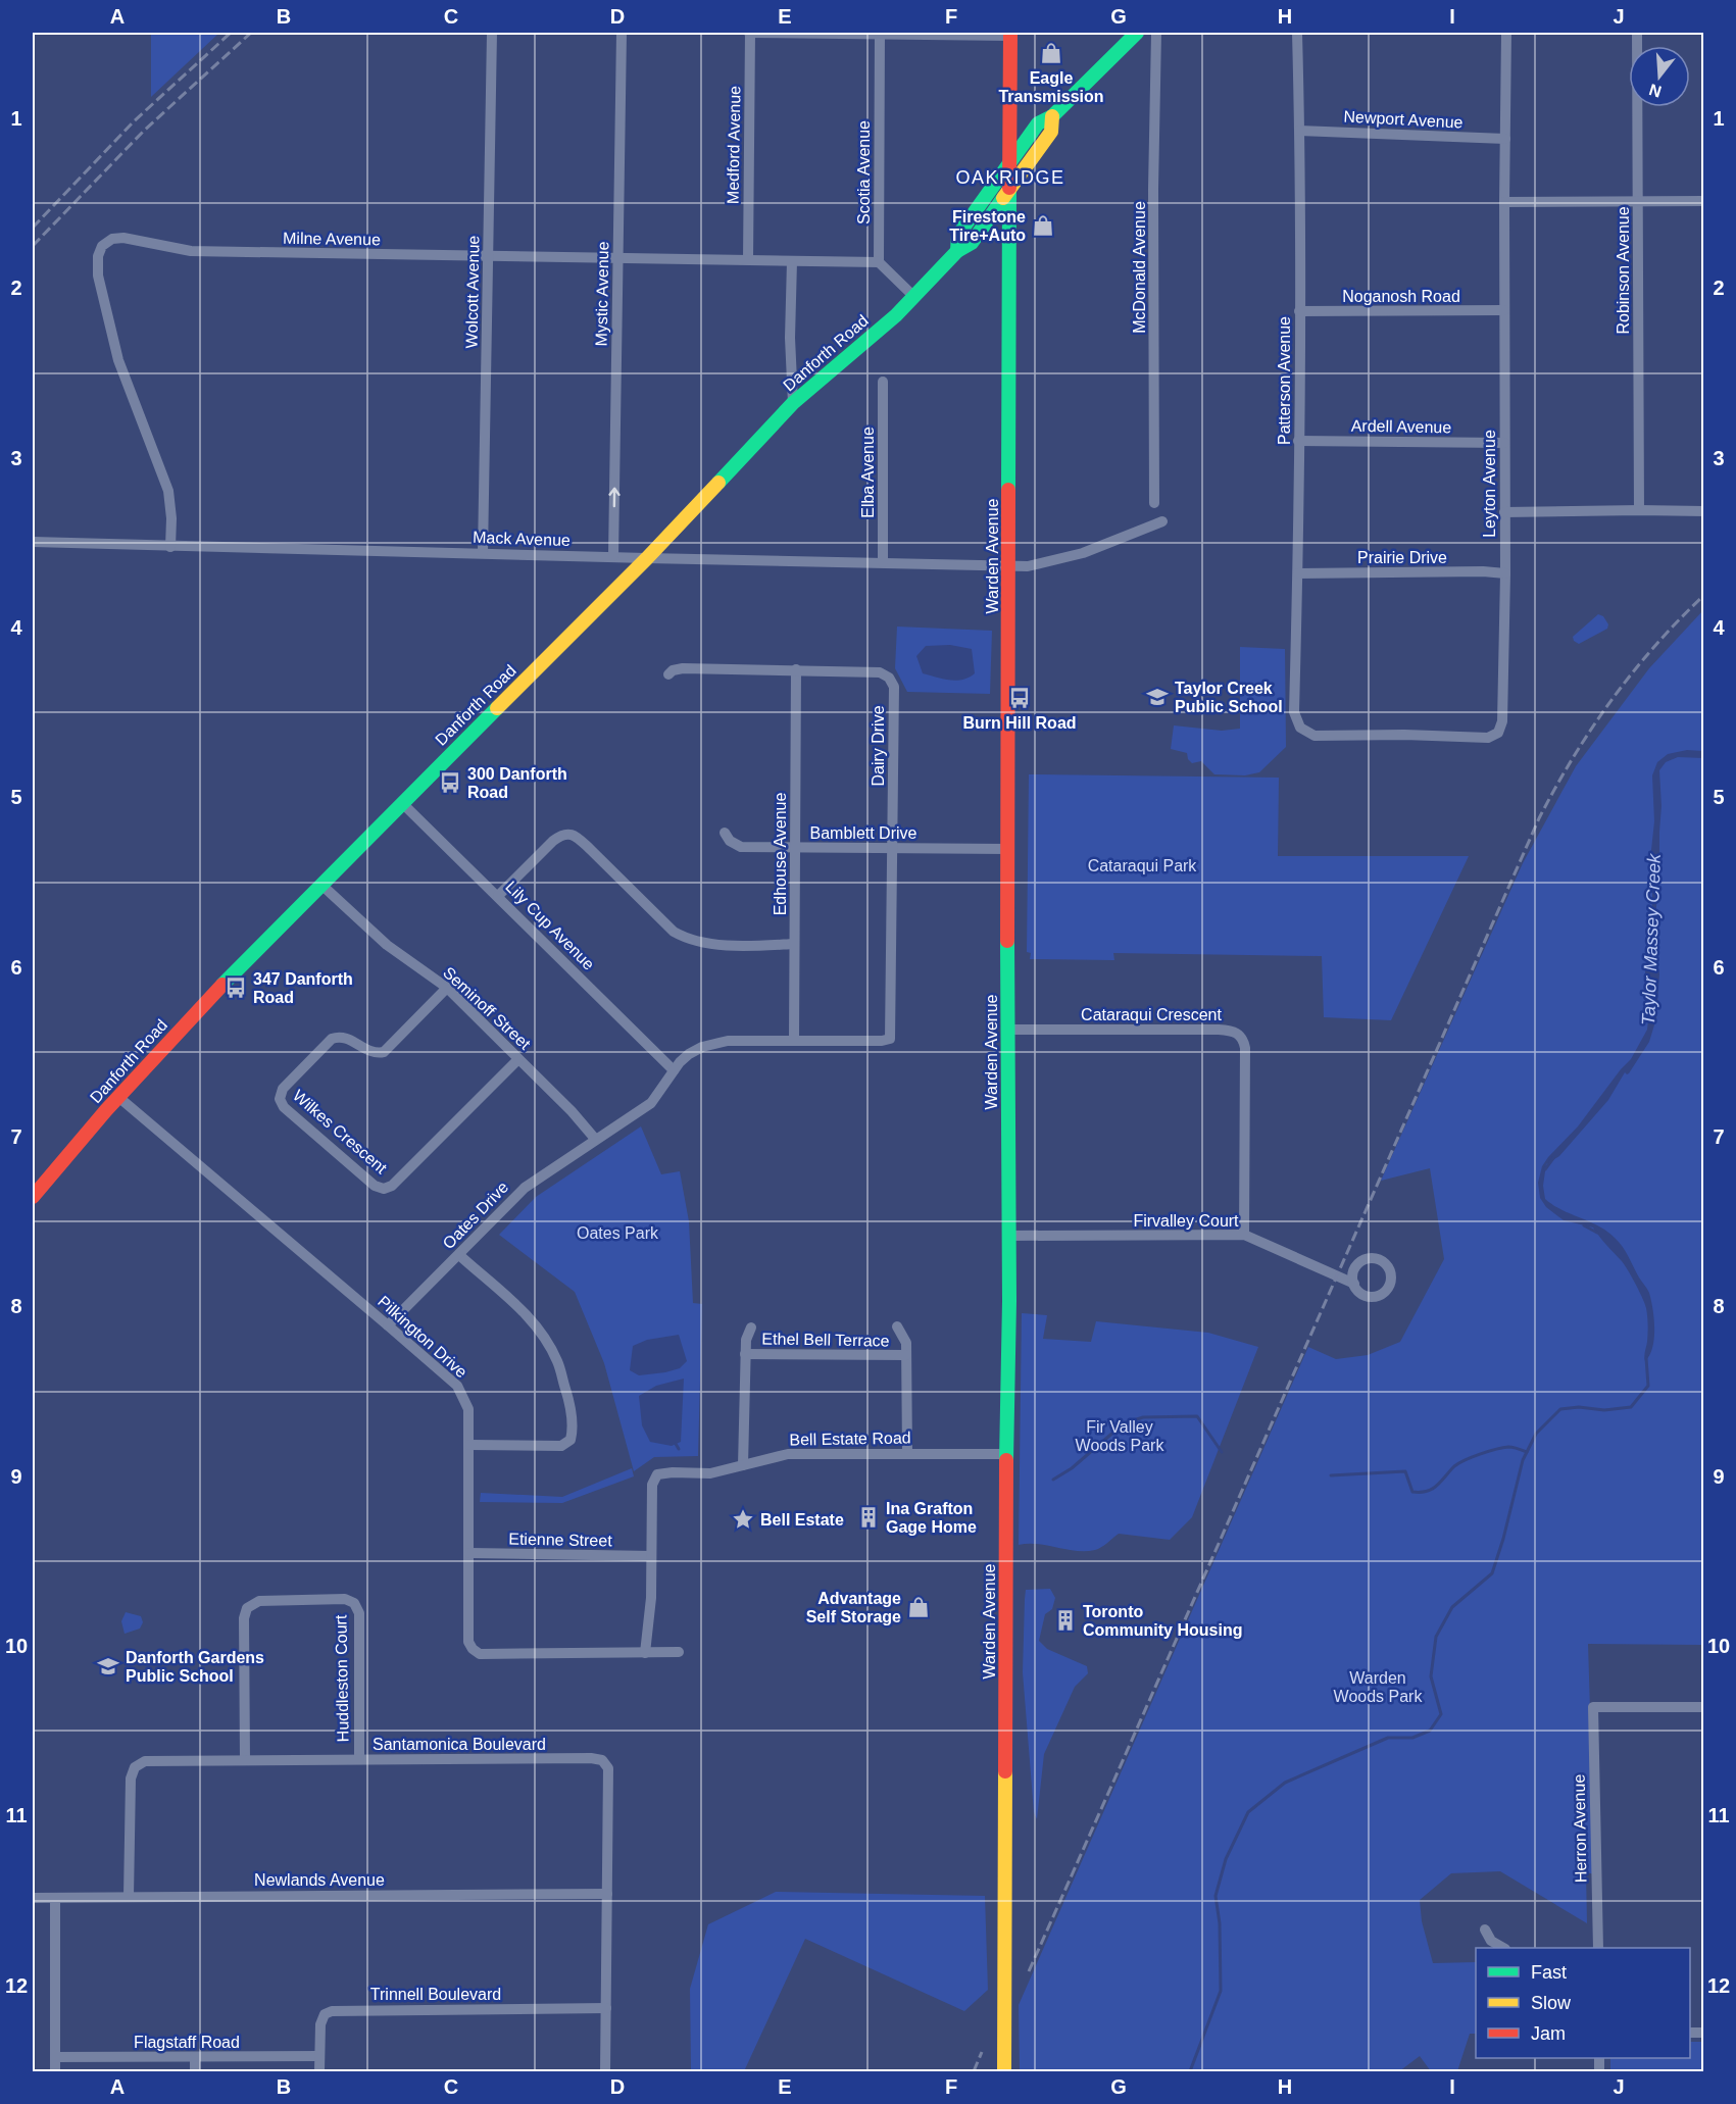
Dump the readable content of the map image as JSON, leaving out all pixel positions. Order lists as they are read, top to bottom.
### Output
{
  "streets": {
    "main road": ["Danforth Road", "Warden Avenue"],
    "street": [
      "Newport Avenue",
      "Medford Avenue",
      "Scotia Avenue",
      "Milne Avenue",
      "McDonald Avenue",
      "Robinson Avenue",
      "Wolcott Avenue",
      "Mystic Avenue",
      "Noganosh Road",
      "Patterson Avenue",
      "Ardell Avenue",
      "Elba Avenue",
      "Leyton Avenue",
      "Mack Avenue",
      "Prairie Drive",
      "Dairy Drive",
      "Bamblett Drive",
      "Edhouse Avenue",
      "Lily Cup Avenue",
      "Seminoff Street",
      "Cataraqui Crescent",
      "Wilkes Crescent",
      "Oates Drive",
      "Firvalley Court",
      "Pilkington Drive",
      "Ethel Bell Terrace",
      "Bell Estate Road",
      "Etienne Street",
      "Huddleston Court",
      "Santamonica Boulevard",
      "Herron Avenue",
      "Newlands Avenue",
      "Trinnell Boulevard",
      "Flagstaff Road"
    ]
  },
  "crossings": [
    ["Newport Avenue", "Patterson Avenue"],
    ["Newport Avenue", "Leyton Avenue"],
    ["Medford Avenue", "Milne Avenue"],
    ["Scotia Avenue", "Milne Avenue"],
    ["Milne Avenue", "Wolcott Avenue"],
    ["Milne Avenue", "Mystic Avenue"],
    ["Milne Avenue", "Mack Avenue"],
    ["Wolcott Avenue", "Mack Avenue"],
    ["Mystic Avenue", "Mack Avenue"],
    ["Noganosh Road", "Patterson Avenue"],
    ["Noganosh Road", "Leyton Avenue"],
    ["Danforth Road", "Mack Avenue"],
    ["Danforth Road", "Warden Avenue"],
    ["Danforth Road", "Lily Cup Avenue"],
    ["Danforth Road", "Seminoff Street"],
    ["Danforth Road", "Pilkington Drive"],
    ["Patterson Avenue", "Ardell Avenue"],
    ["Patterson Avenue", "Leyton Avenue"],
    ["Patterson Avenue", "Prairie Drive"],
    ["Ardell Avenue", "Leyton Avenue"],
    ["Elba Avenue", "Mack Avenue"],
    ["Leyton Avenue", "Prairie Drive"],
    ["Mack Avenue", "Warden Avenue"],
    ["Warden Avenue", "Bamblett Drive"],
    ["Warden Avenue", "Cataraqui Crescent"],
    ["Warden Avenue", "Firvalley Court"],
    ["Warden Avenue", "Bell Estate Road"],
    ["Dairy Drive", "Bamblett Drive"],
    ["Dairy Drive", "Edhouse Avenue"],
    ["Bamblett Drive", "Edhouse Avenue"],
    ["Lily Cup Avenue", "Oates Drive"],
    ["Seminoff Street", "Wilkes Crescent"],
    ["Seminoff Street", "Oates Drive"],
    ["Cataraqui Crescent", "Firvalley Court"],
    ["Oates Drive", "Pilkington Drive"],
    ["Pilkington Drive", "Bell Estate Road"],
    ["Pilkington Drive", "Etienne Street"],
    ["Bell Estate Road", "Etienne Street"],
    ["Huddleston Court", "Santamonica Boulevard"],
    ["Santamonica Boulevard", "Newlands Avenue"],
    ["Santamonica Boulevard", "Trinnell Boulevard"],
    ["Trinnell Boulevard", "Flagstaff Road"]
  ],
  "one_way": ["Mystic Avenue"],
  "districts": ["OAKRIDGE"],
  "water": ["Taylor Massey Creek"],
  "parks": [
    "Cataraqui Park",
    "Oates Park",
    "Fir Valley Woods Park",
    "Warden Woods Park"
  ],
  "places": {
    "shop": ["Eagle Transmission", "Firestone Tire+Auto", "Advantage Self Storage"],
    "school or university": ["Taylor Creek Public School", "Danforth Gardens Public School"],
    "bus stop": ["Burn Hill Road", "300 Danforth Road", "347 Danforth Road"],
    "building": ["Ina Grafton Gage Home", "Toronto Community Housing"],
    "place": ["Bell Estate"]
  },
  "legend": ["Fast", "Slow", "Jam"],
  "north": "bottom",
  "grid": {
    "columns": [
      "A",
      "B",
      "C",
      "D",
      "E",
      "F",
      "G",
      "H",
      "I",
      "J"
    ],
    "rows": [
      "1",
      "2",
      "3",
      "4",
      "5",
      "6",
      "7",
      "8",
      "9",
      "10",
      "11",
      "12"
    ]
  }
}
